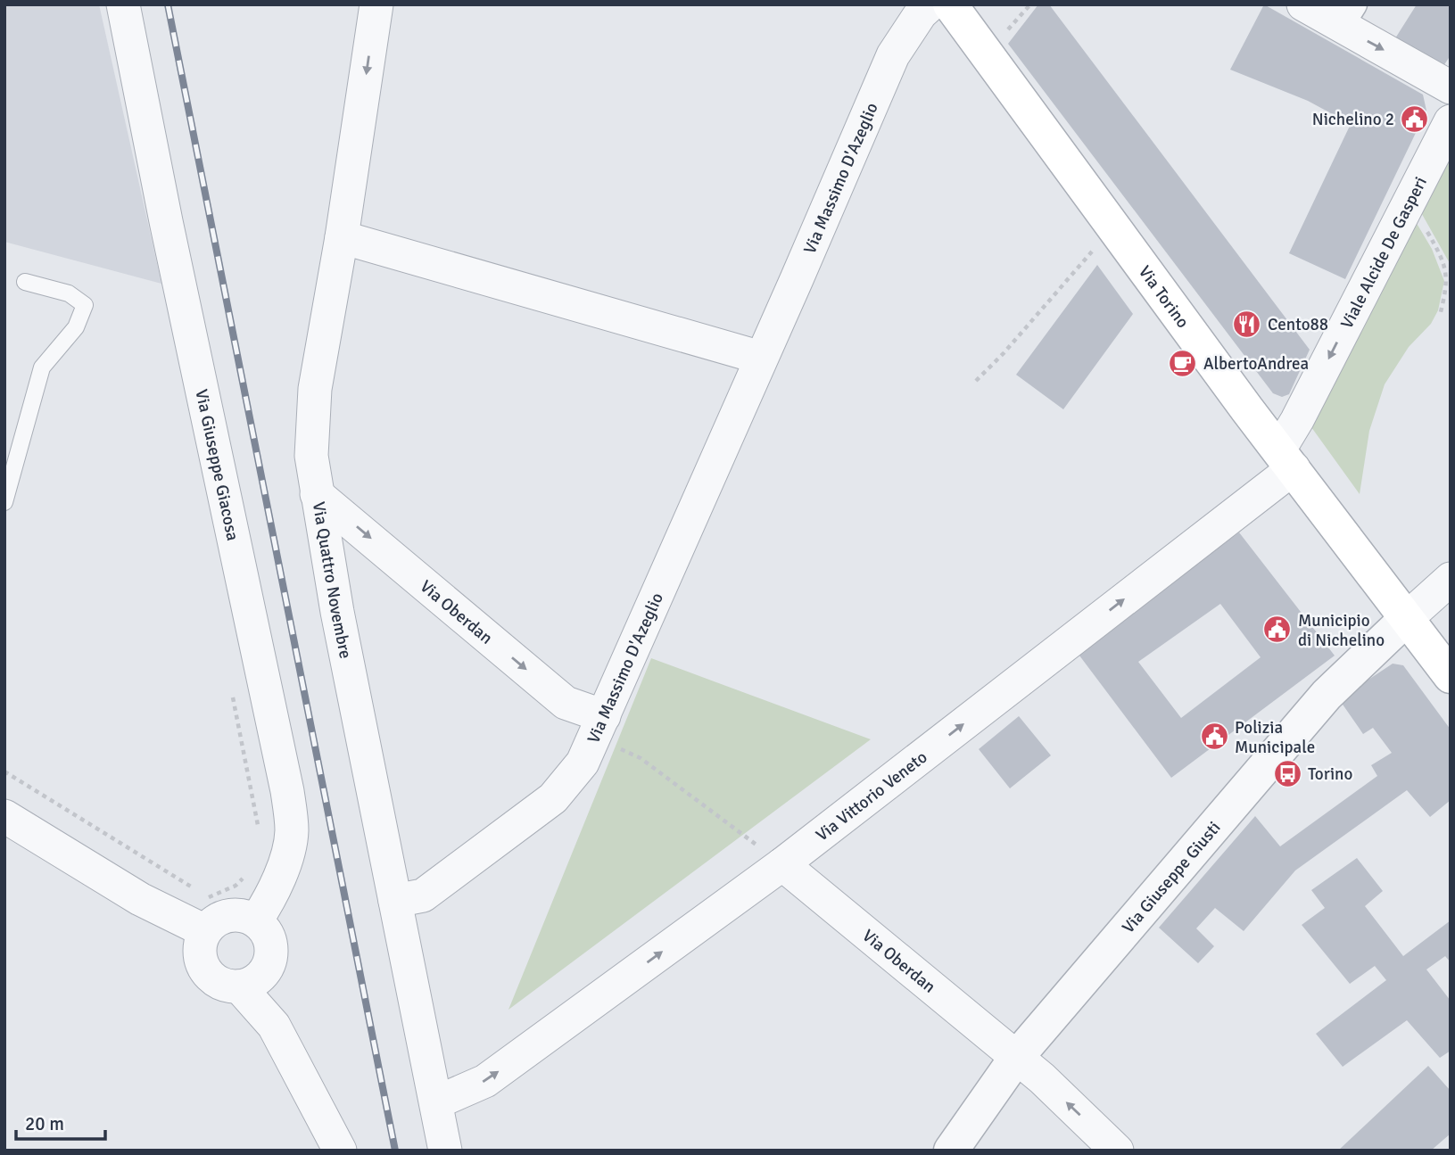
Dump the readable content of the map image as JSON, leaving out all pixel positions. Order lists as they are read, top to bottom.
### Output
{
  "streets": {
    "main road": ["Via Torino"],
    "street": [
      "Via Massimo D'Azeglio",
      "Viale Alcide De Gasperi",
      "Via Giuseppe Giacosa",
      "Via Quattro Novembre",
      "Via Oberdan",
      "Via Vittorio Veneto",
      "Via Giuseppe Giusti"
    ]
  },
  "crossings": [
    ["Via Massimo D'Azeglio", "Via Quattro Novembre"],
    ["Via Massimo D'Azeglio", "Via Oberdan"],
    ["Viale Alcide De Gasperi", "Via Torino"],
    ["Viale Alcide De Gasperi", "Via Vittorio Veneto"],
    ["Via Torino", "Via Vittorio Veneto"],
    ["Via Torino", "Via Giuseppe Giusti"],
    ["Via Quattro Novembre", "Via Oberdan"],
    ["Via Quattro Novembre", "Via Vittorio Veneto"],
    ["Via Oberdan", "Via Vittorio Veneto"],
    ["Via Oberdan", "Via Giuseppe Giusti"]
  ],
  "one_way": ["Viale Alcide De Gasperi", "Via Vittorio Veneto"],
  "places": {
    "public building": ["Nichelino 2", "Municipio di Nichelino", "Polizia Municipale"],
    "restaurant": ["Cento88"],
    "cafe": ["AlbertoAndrea"],
    "bus stop": ["Torino"]
  },
  "scale_bar": "20 m"
}
